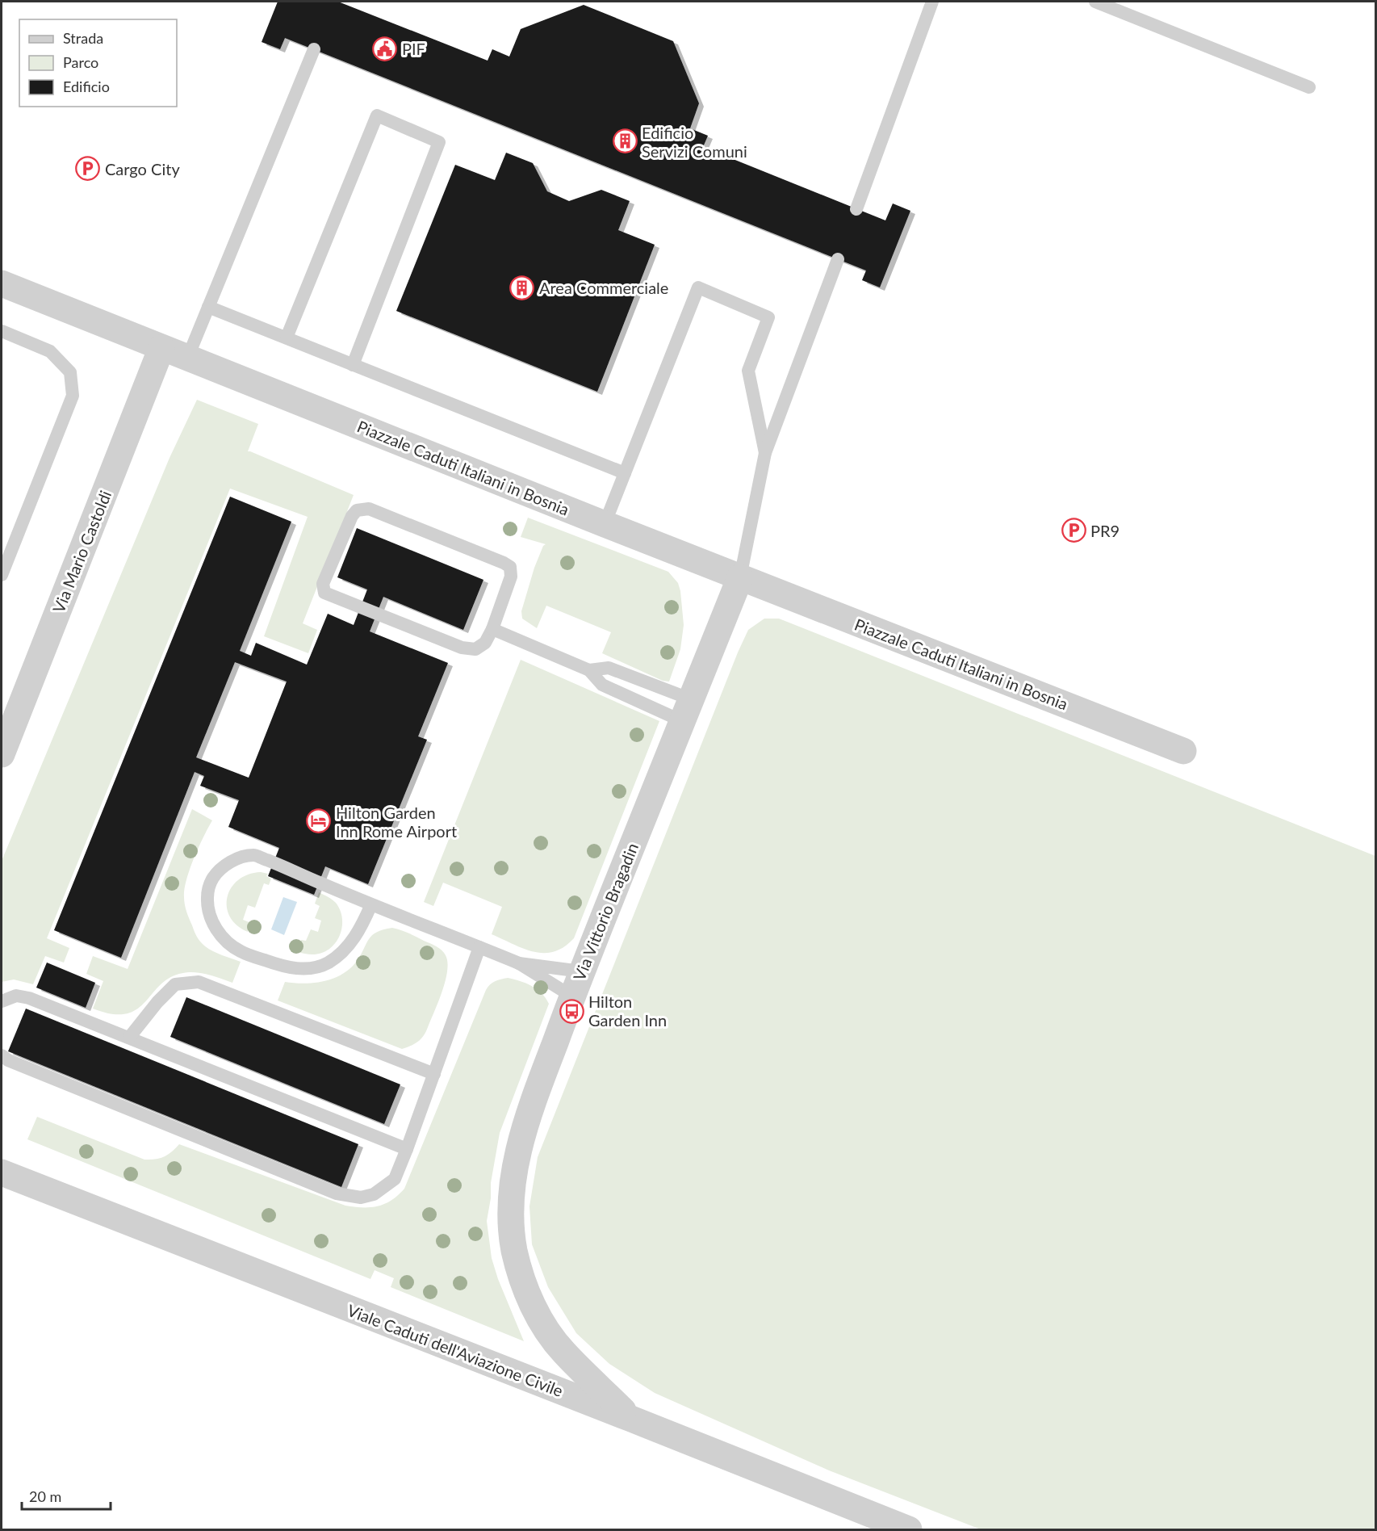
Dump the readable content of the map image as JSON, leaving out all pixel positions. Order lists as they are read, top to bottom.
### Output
{
  "streets": {
    "street": [
      "Piazzale Caduti Italiani in Bosnia",
      "Via Mario Castoldi",
      "Via Vittorio Bragadin",
      "Viale Caduti dell'Aviazione Civile"
    ]
  },
  "crossings": [
    ["Piazzale Caduti Italiani in Bosnia", "Via Mario Castoldi"],
    ["Piazzale Caduti Italiani in Bosnia", "Via Vittorio Bragadin"],
    ["Via Vittorio Bragadin", "Viale Caduti dell'Aviazione Civile"]
  ],
  "places": {
    "public building": ["PIF"],
    "building": ["Edificio Servizi Comuni", "Area Commerciale"],
    "parking": ["Cargo City", "PR9"],
    "hotel": ["Hilton Garden Inn Rome Airport"],
    "bus stop": ["Hilton Garden Inn"]
  },
  "legend": ["Strada", "Parco", "Edificio"],
  "scale_bar": "20 m"
}
